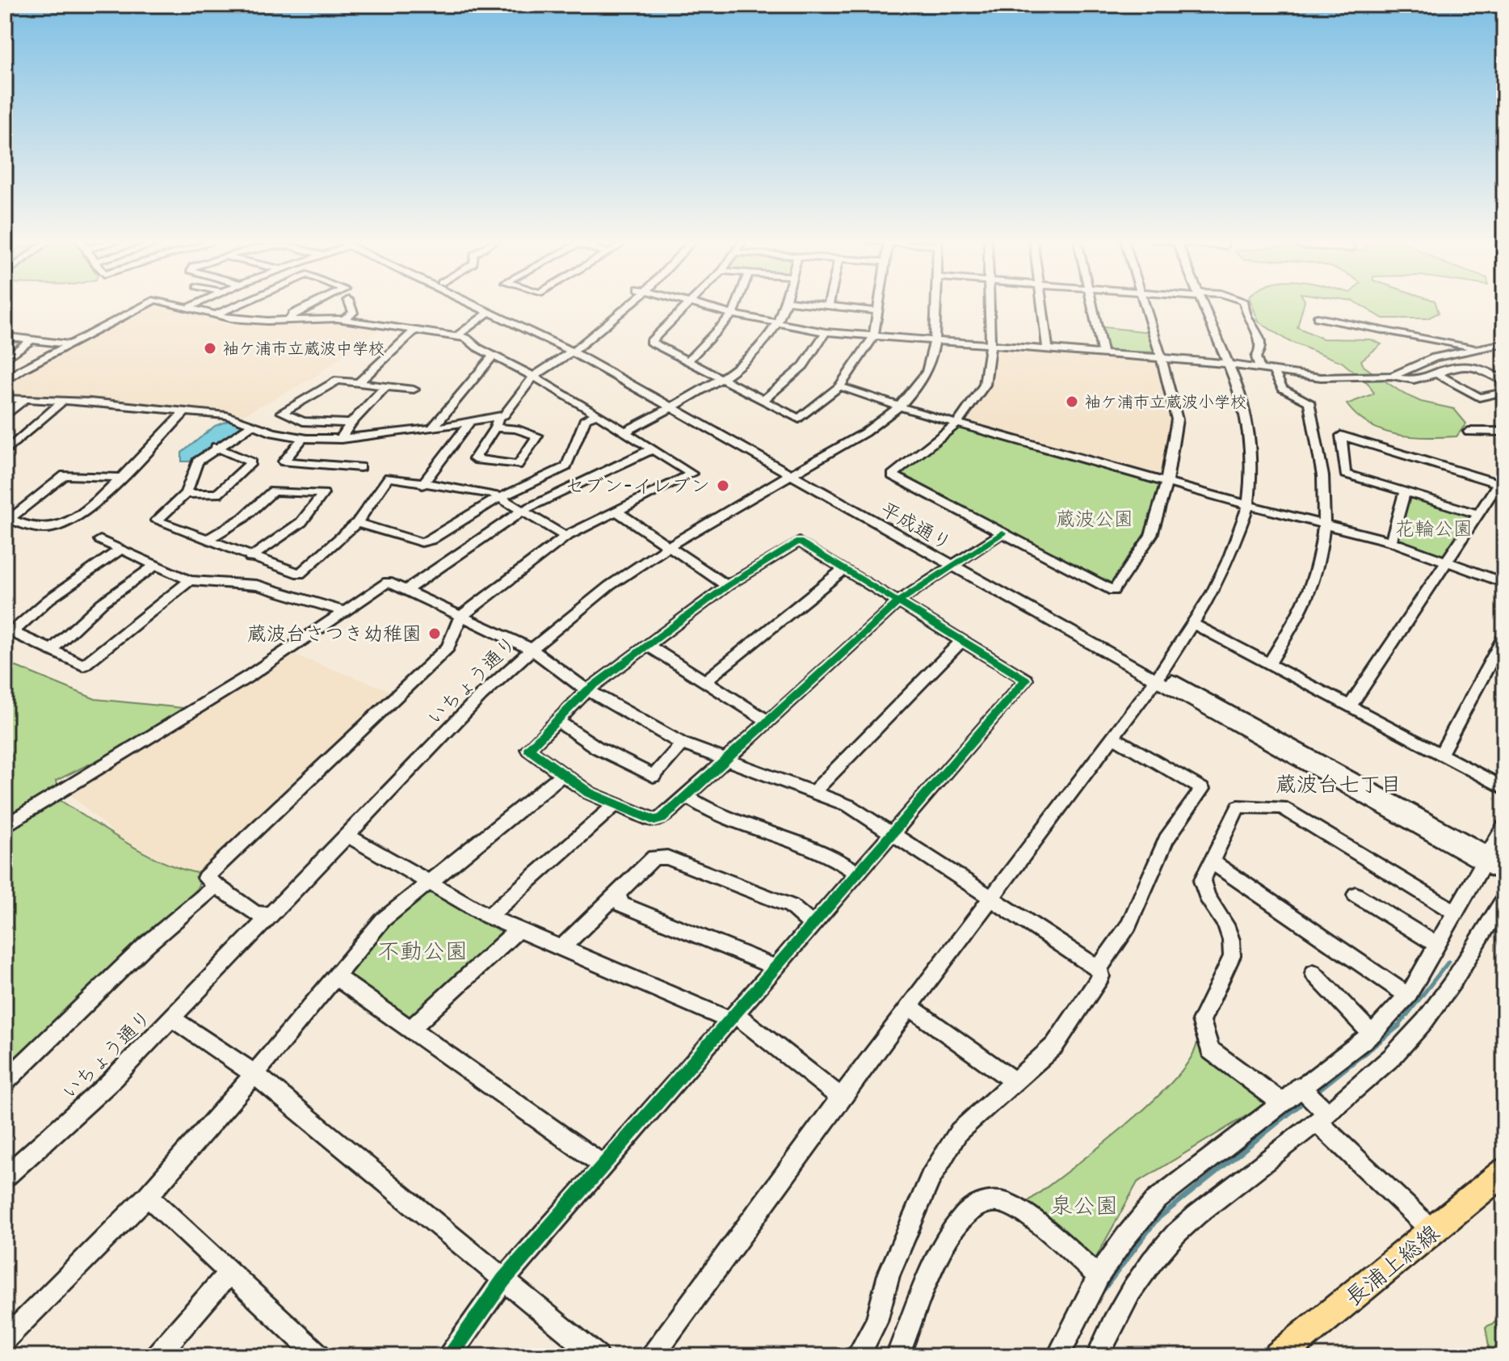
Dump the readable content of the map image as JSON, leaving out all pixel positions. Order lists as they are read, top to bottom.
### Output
{
  "streets": {
    "main road": ["長浦上総線"],
    "street": ["平成通り", "いちょう通り"]
  },
  "crossings": [
    ["平成通り", "いちょう通り"]
  ],
  "districts": ["蔵波台七丁目"],
  "parks": [
    "蔵波公園",
    "花輪公園",
    "不動公園",
    "泉公園"
  ],
  "places": [
    "袖ケ浦市立蔵波中学校",
    "袖ケ浦市立蔵波小学校",
    "セブン-イレブン",
    "蔵波台さつき幼稚園"
  ]
}
